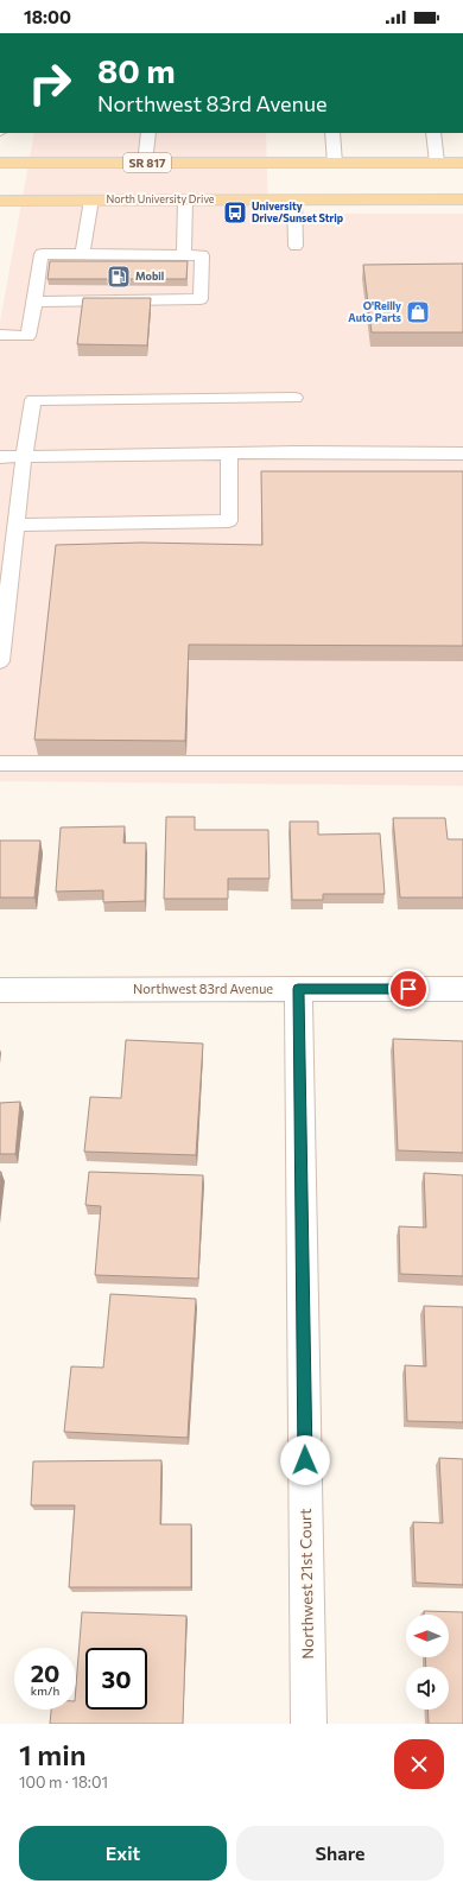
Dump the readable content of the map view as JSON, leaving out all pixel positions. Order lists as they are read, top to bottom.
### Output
{
  "streets": {
    "main road": ["SR 817", "North University Drive"],
    "street": ["Northwest 83rd Avenue", "Northwest 21st Court"]
  },
  "crossings": [
    ["Northwest 83rd Avenue", "Northwest 21st Court"]
  ],
  "places": {
    "bus stop": ["University Drive/Sunset Strip"],
    "fuel station": ["Mobil"],
    "shop": ["O'Reilly Auto Parts"]
  },
  "north": "left",
  "page": {
    "status": "18:00",
    "turn": ["80 m", "Northwest 83rd Avenue"],
    "speed": "20 km/h",
    "limit": "30",
    "heading": ["1 min", "100 m · 18:01"],
    "buttons": ["Exit", "Share"]
  }
}
